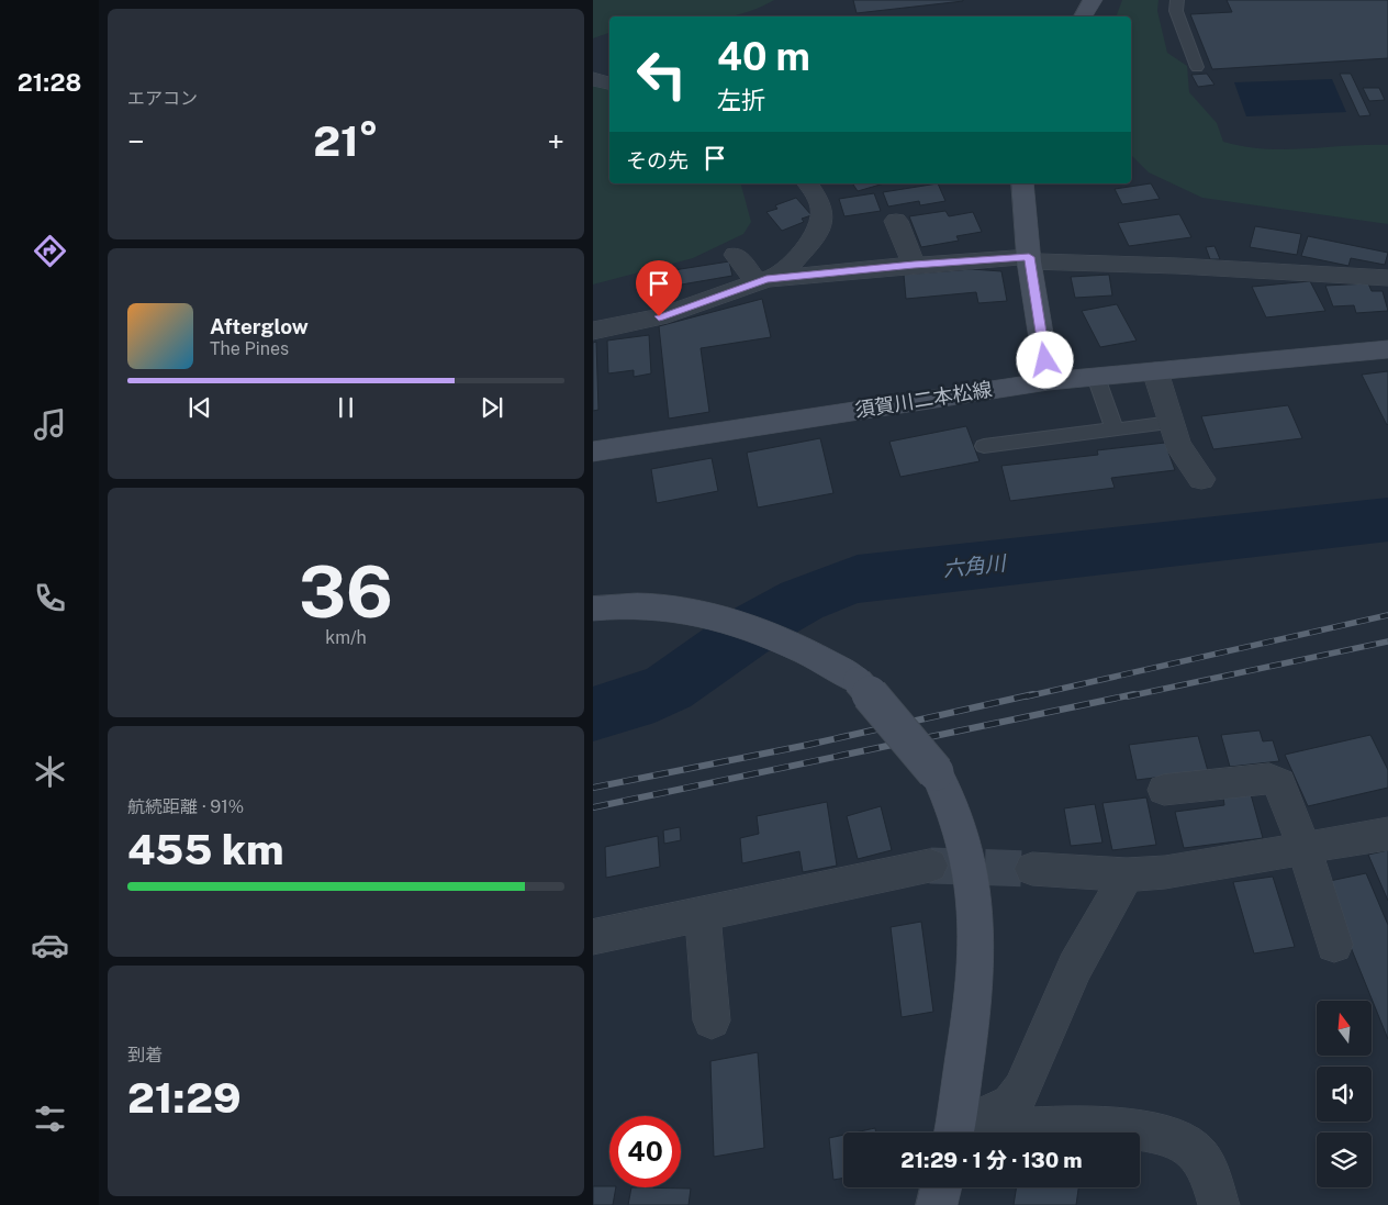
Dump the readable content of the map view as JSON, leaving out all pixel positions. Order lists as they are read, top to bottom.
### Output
{
  "streets": {
    "street": ["須賀川二本松線"]
  },
  "water": ["六角川"],
  "north": "top",
  "page": {
    "tabs": "21:28",
    "tile": [
      "エアコン",
      ["36", "km/h"],
      ["航続距離 · 91%", "455 km"],
      ["到着", "21:29"]
    ],
    "turn": ["40 m", "左折"],
    "heat": ["−", "21°", "+"],
    "then": "その先",
    "song": ["Afterglow", "The Pines"],
    "limit": "40",
    "trip": "21:29 · 1 分 · 130 m"
  }
}
